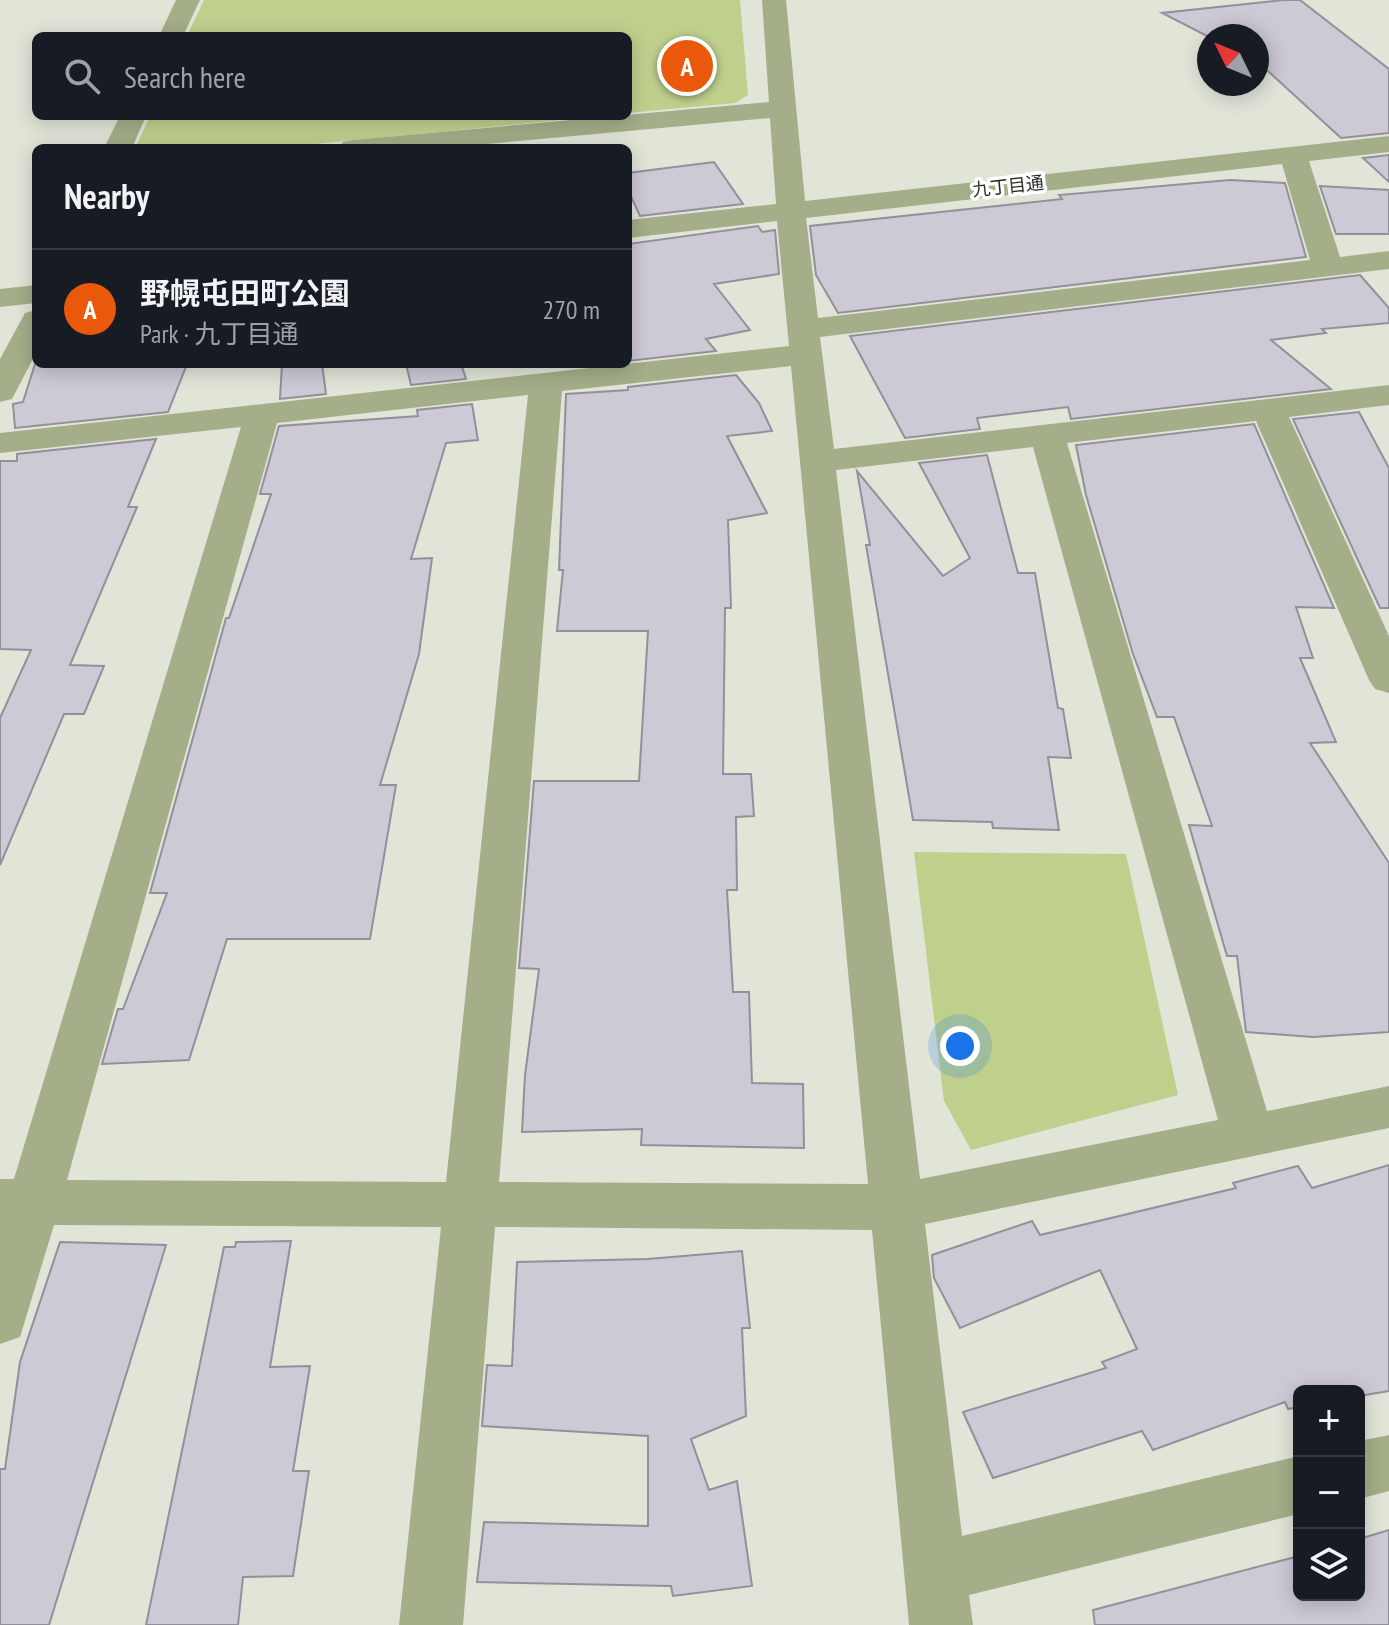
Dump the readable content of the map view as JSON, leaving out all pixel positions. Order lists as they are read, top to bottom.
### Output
{
  "streets": {
    "street": ["九丁目通"]
  },
  "north": "top left",
  "page": {
    "search": "Search here",
    "pins": "A",
    "heading": "Nearby",
    "list": [
      {
        "mark": "A",
        "name": "野幌屯田町公園",
        "note": "Park · 九丁目通",
        "value": "270 m"
      }
    ],
    "map_buttons": ["+", "−"]
  }
}
